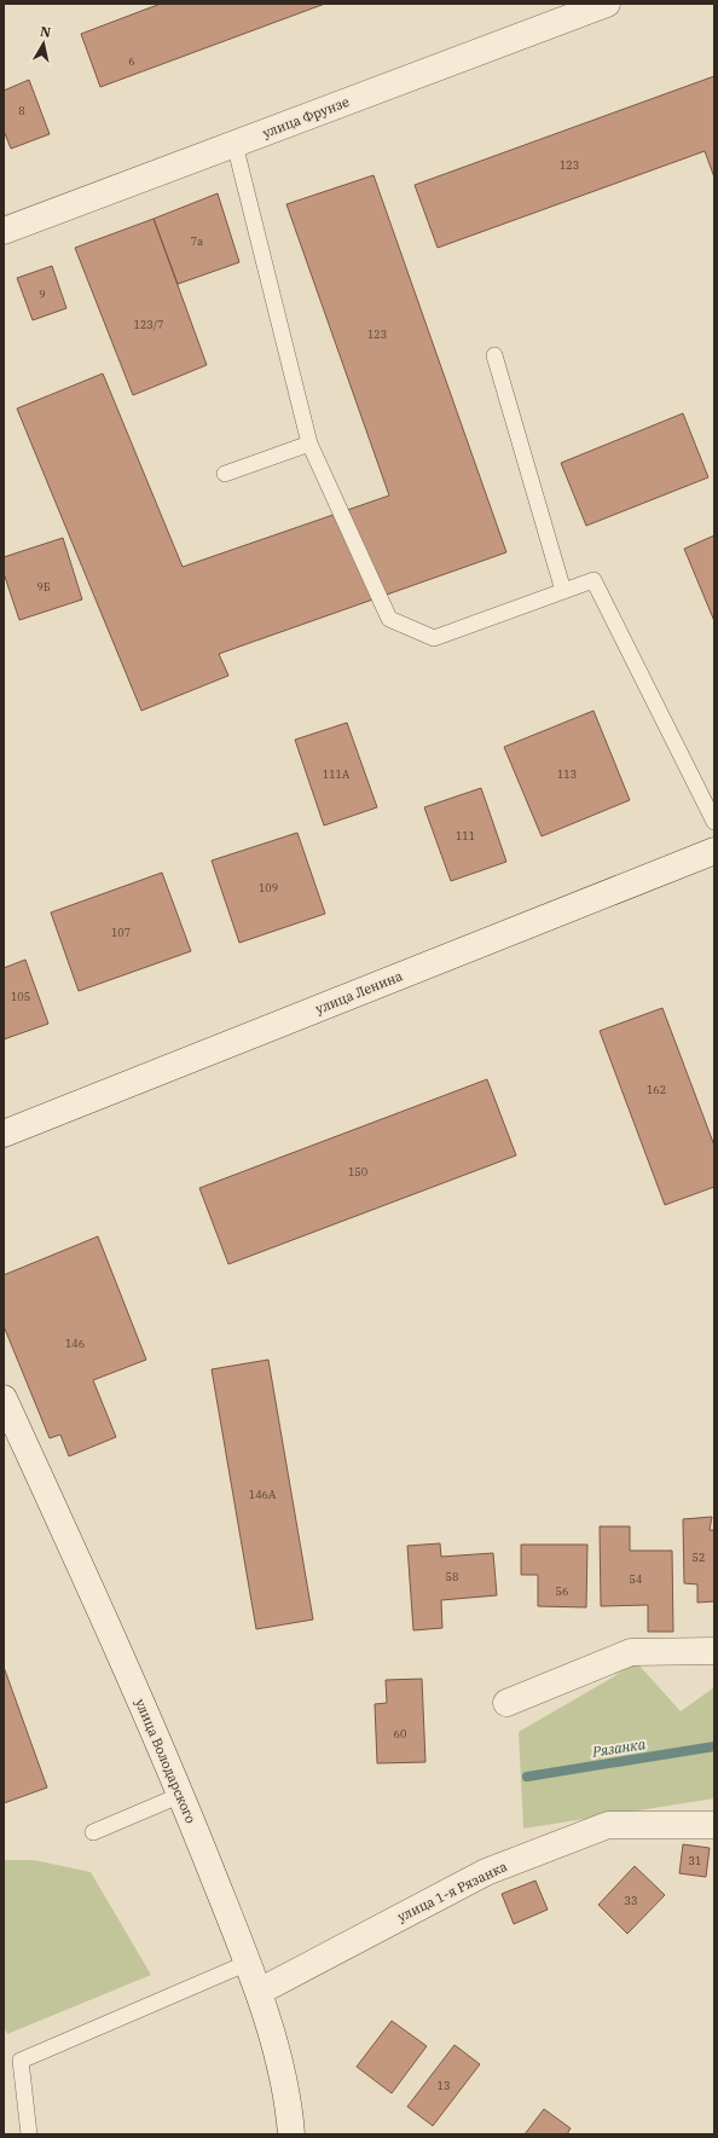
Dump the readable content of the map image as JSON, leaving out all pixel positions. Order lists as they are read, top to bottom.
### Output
{
  "streets": {
    "main road": [
      "улица Фрунзе",
      "улица Ленина",
      "улица Володарского",
      "улица 1-я Рязанка"
    ]
  },
  "crossings": [
    ["улица Володарского", "улица 1-я Рязанка"]
  ],
  "water": ["Рязанка"],
  "house_numbers": [
    "6",
    "8",
    "123",
    "7a",
    "9",
    "123/7",
    "123",
    "9Б",
    "111А",
    "113",
    "111",
    "109",
    "107",
    "105",
    "162",
    "150",
    "146",
    "146А",
    "52",
    "58",
    "54",
    "56",
    "60",
    "31",
    "33",
    "13"
  ],
  "north": "top"
}
